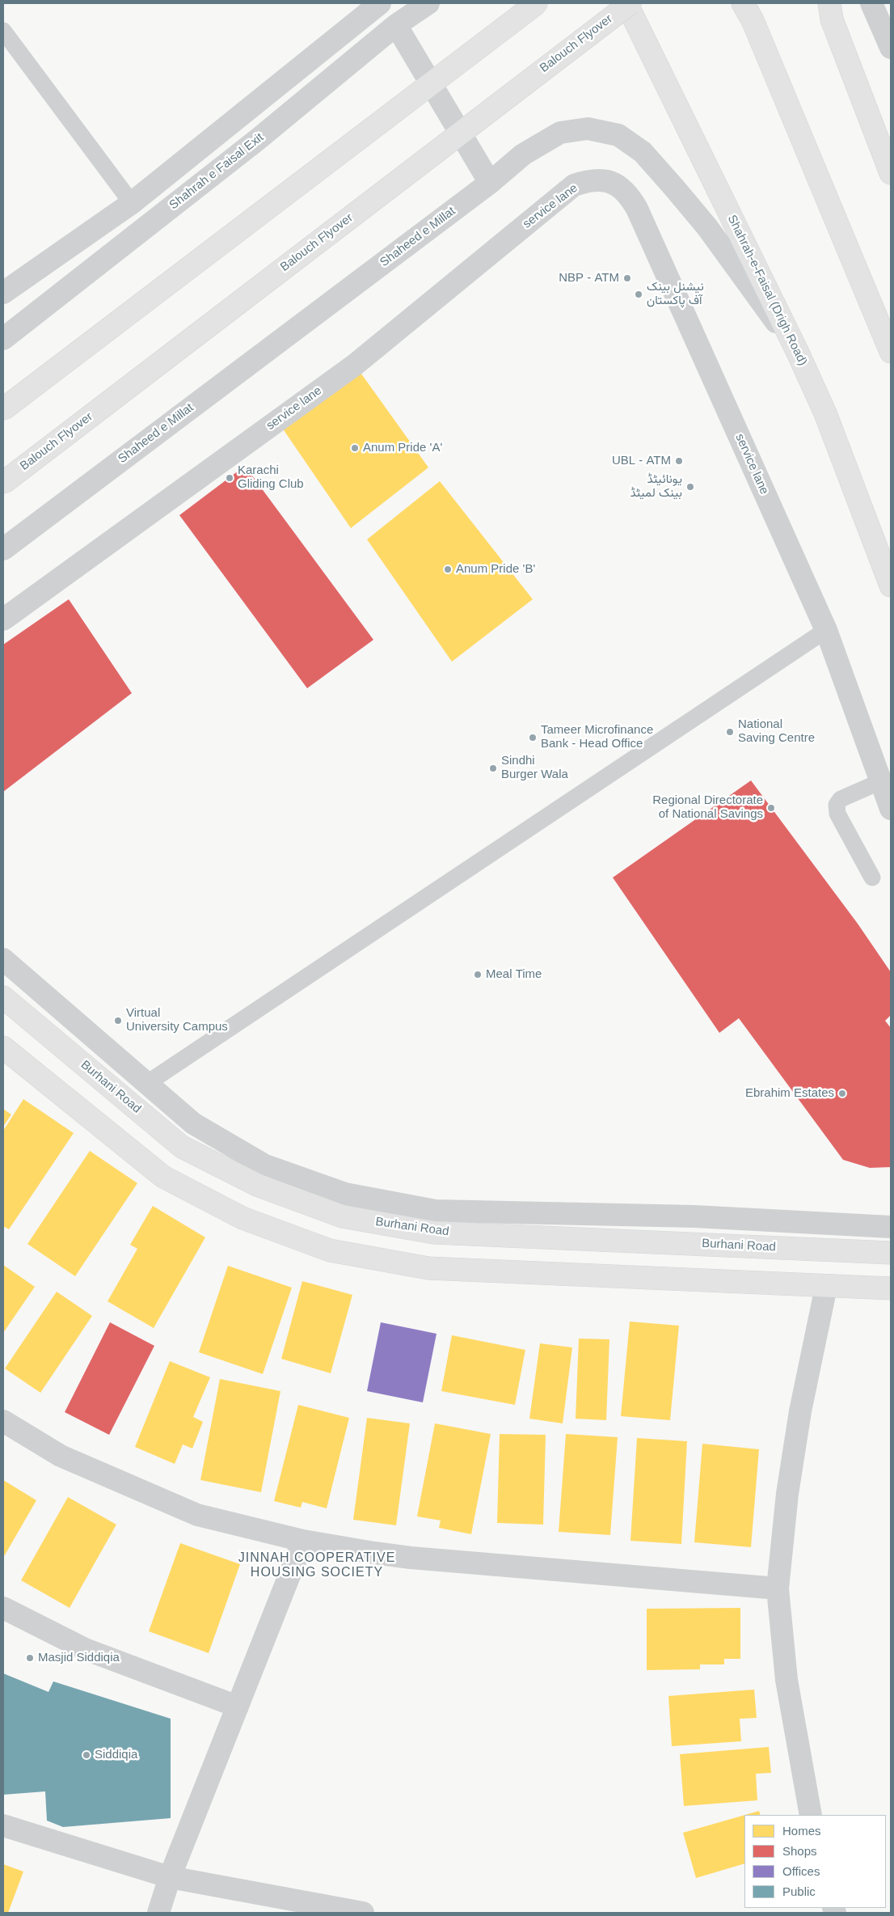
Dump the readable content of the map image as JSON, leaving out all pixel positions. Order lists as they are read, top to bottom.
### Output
{
  "streets": {
    "main road": ["Balouch Flyover", "Shahrah-e-Faisal (Drigh Road)", "Burhani Road"],
    "street": ["Shahrah e Faisal Exit", "service lane", "Shaheed e Millat"]
  },
  "crossings": [
    ["Shaheed e Millat", "Shahrah-e-Faisal (Drigh Road)"]
  ],
  "districts": ["JINNAH COOPERATIVE HOUSING SOCIETY"],
  "places": [
    "NBP - ATM",
    "نیشنل بینک آف پاکستان",
    "Anum Pride 'A'",
    "UBL - ATM",
    "Karachi Gliding Club",
    "یونائیٹڈ بینک لمیٹڈ",
    "Anum Pride 'B'",
    "National Saving Centre",
    "Tameer Microfinance Bank - Head Office",
    "Sindhi Burger Wala",
    "Regional Directorate of National Savings",
    "Meal Time",
    "Virtual University Campus",
    "Ebrahim Estates",
    "Masjid Siddiqia",
    "Siddiqia"
  ],
  "legend": [
    "Homes",
    "Shops",
    "Offices",
    "Public"
  ]
}
